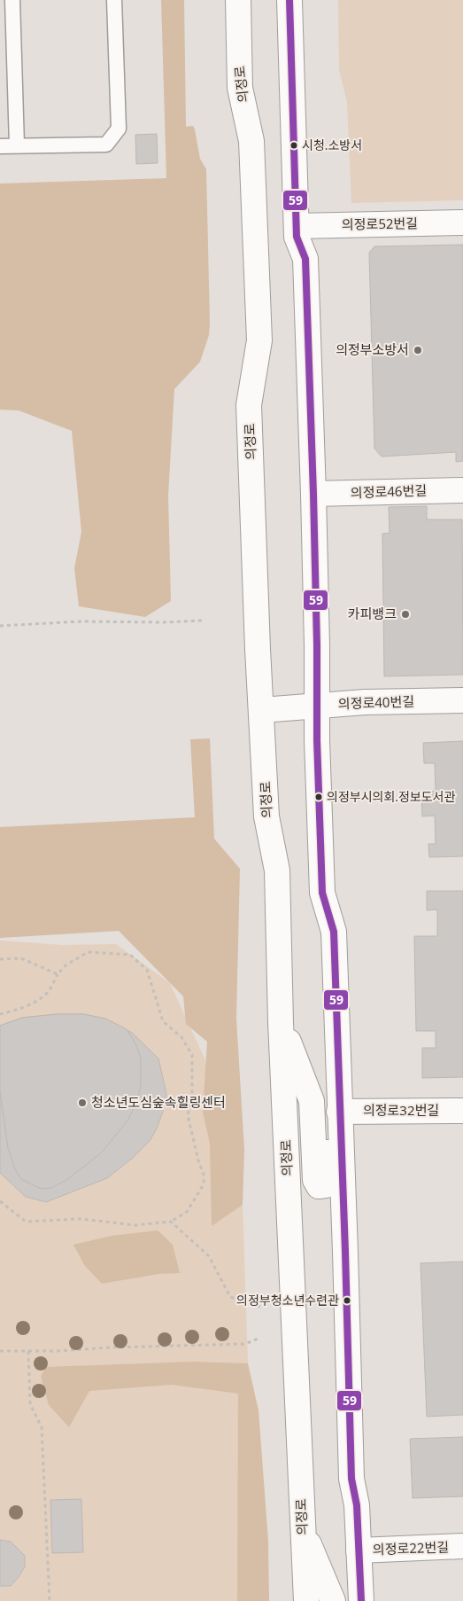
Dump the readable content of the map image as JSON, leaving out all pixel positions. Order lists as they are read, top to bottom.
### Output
{
  "streets": {
    "street": [
      "의정로",
      "의정로52번길",
      "의정로46번길",
      "의정로40번길",
      "의정로32번길",
      "의정로22번길"
    ]
  },
  "crossings": [
    ["의정로", "의정로40번길"]
  ],
  "places": [
    "시청.소방서",
    "의정부소방서",
    "카피뱅크",
    "의정부시의회.정보도서관",
    "청소년도심숲속힐링센터",
    "의정부청소년수련관"
  ],
  "lines": ["transit line 59"]
}
